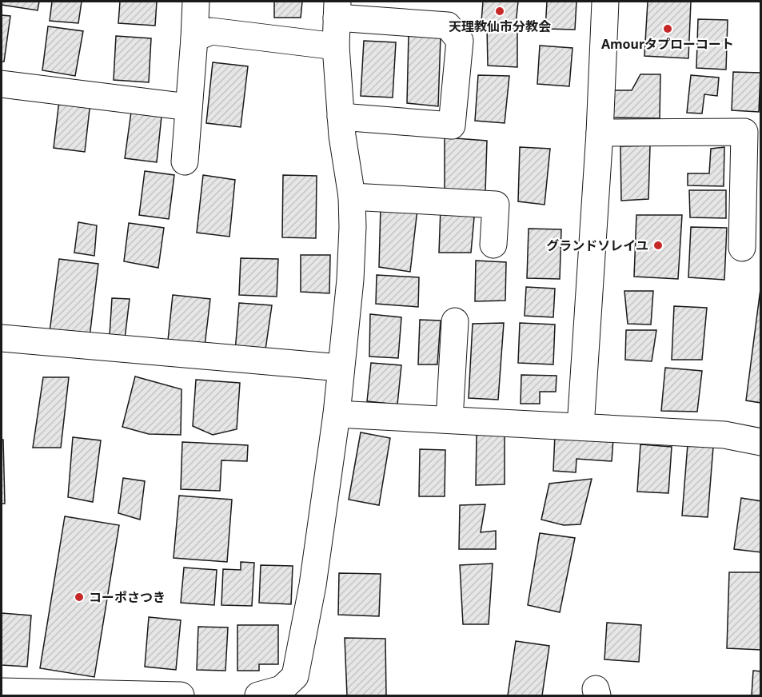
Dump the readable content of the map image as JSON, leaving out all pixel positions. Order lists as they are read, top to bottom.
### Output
{
  "places": [
    "天理教仙市分教会",
    "Amourタプローコート",
    "グランドソレイユ",
    "コーポさつき"
  ]
}
